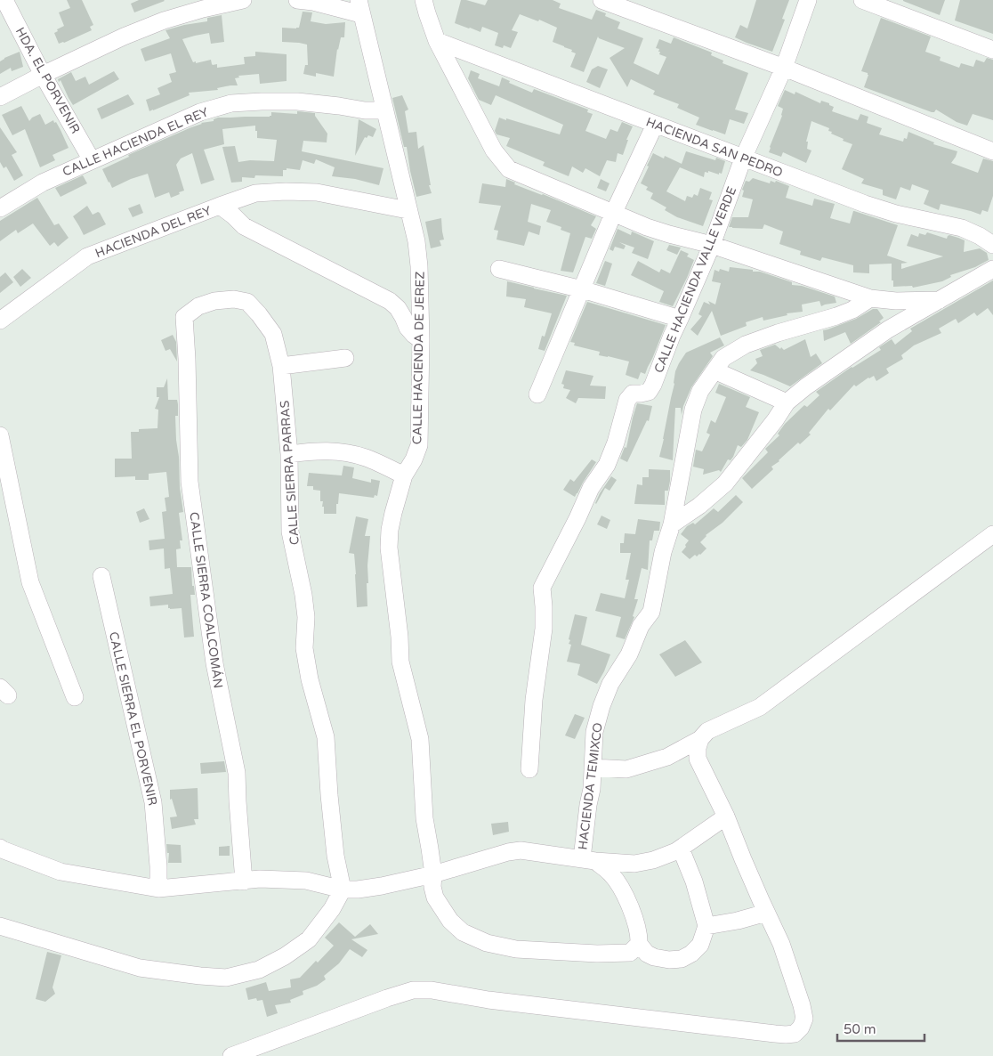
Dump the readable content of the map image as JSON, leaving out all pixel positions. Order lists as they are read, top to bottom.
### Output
{
  "streets": {
    "street": [
      "HDA. EL PORVENIR",
      "CALLE HACIENDA EL REY",
      "HACIENDA SAN PEDRO",
      "HACIENDA DEL REY",
      "CALLE HACIENDA VALLE VERDE",
      "CALLE HACIENDA DE JEREZ",
      "CALLE SIERRA PARRAS",
      "CALLE SIERRA COALCOMÁN",
      "CALLE SIERRA EL PORVENIR",
      "HACIENDA TEMIXCO"
    ]
  },
  "crossings": [
    ["HDA. EL PORVENIR", "CALLE HACIENDA EL REY"],
    ["CALLE HACIENDA EL REY", "CALLE HACIENDA DE JEREZ"],
    ["HACIENDA SAN PEDRO", "CALLE HACIENDA VALLE VERDE"],
    ["HACIENDA DEL REY", "CALLE HACIENDA DE JEREZ"],
    ["CALLE HACIENDA DE JEREZ", "HACIENDA TEMIXCO"],
    ["CALLE SIERRA PARRAS", "CALLE SIERRA COALCOMÁN"],
    ["CALLE SIERRA PARRAS", "HACIENDA TEMIXCO"],
    ["CALLE SIERRA COALCOMÁN", "HACIENDA TEMIXCO"],
    ["CALLE SIERRA EL PORVENIR", "HACIENDA TEMIXCO"]
  ],
  "scale_bar": "50 m"
}
